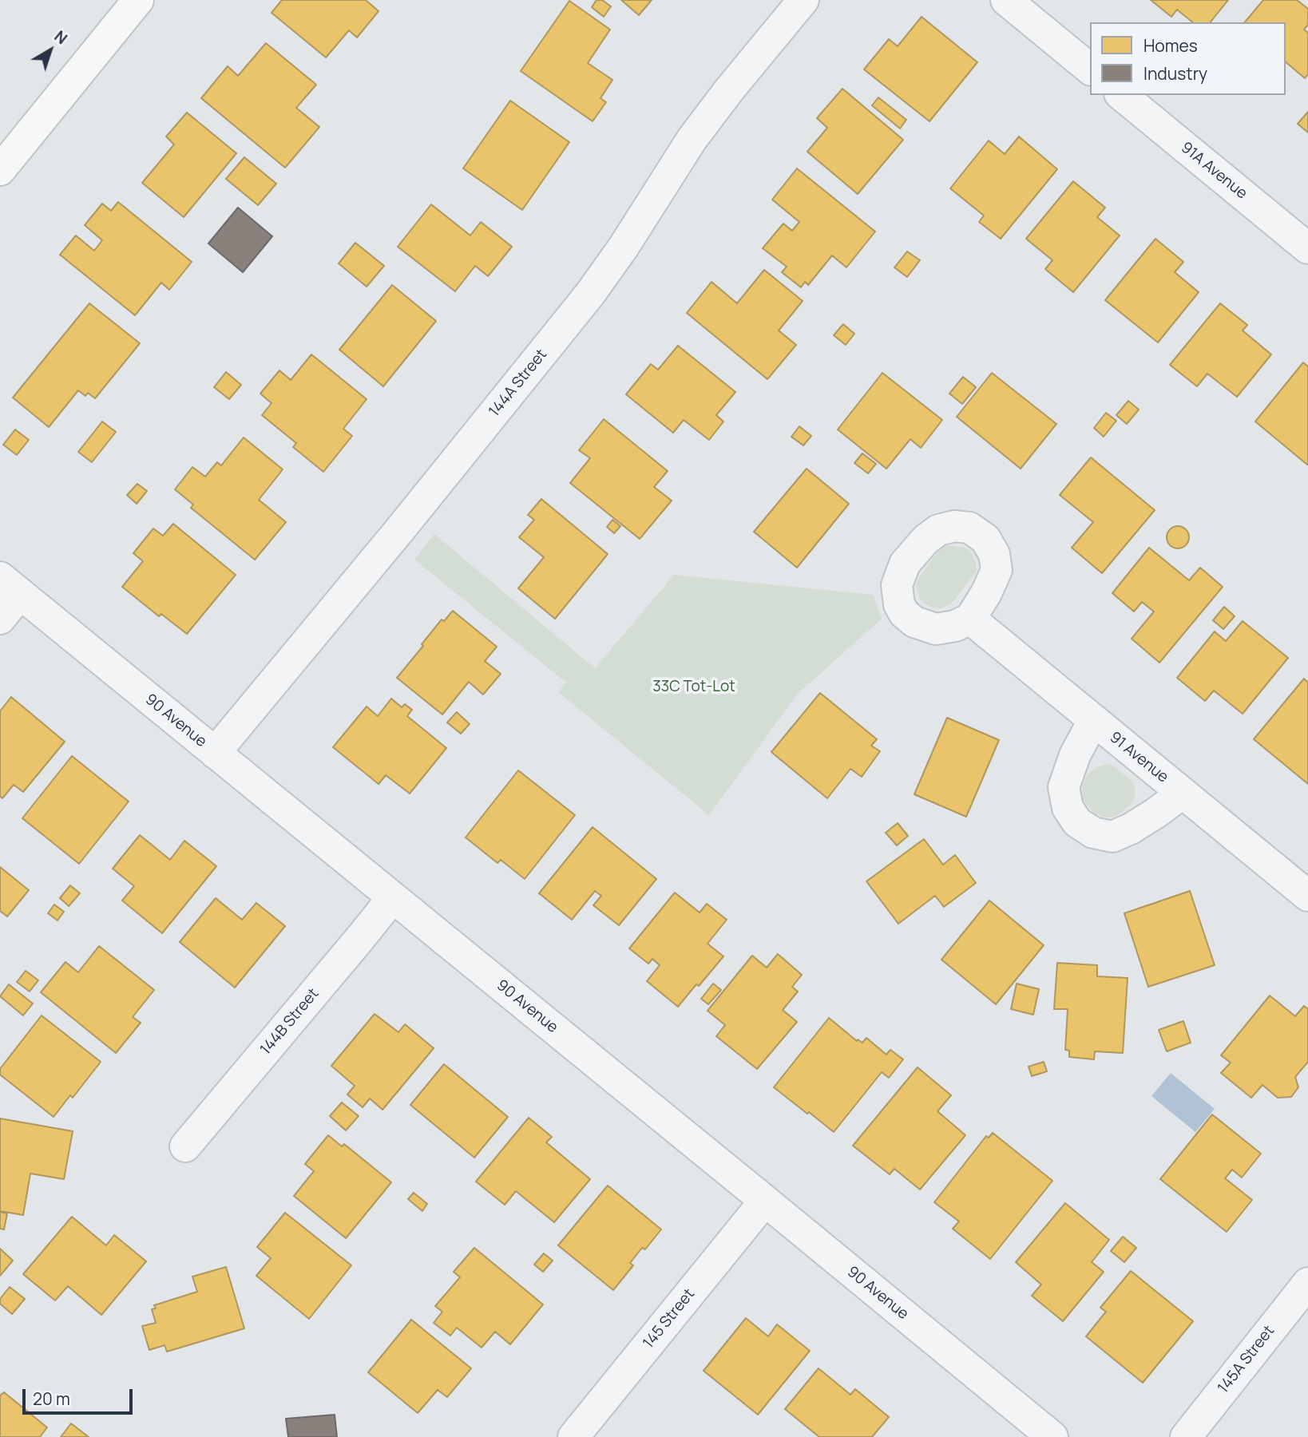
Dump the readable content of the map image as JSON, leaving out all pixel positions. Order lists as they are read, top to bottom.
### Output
{
  "streets": {
    "street": [
      "91A Avenue",
      "144A Street",
      "90 Avenue",
      "91 Avenue",
      "144B Street",
      "145 Street",
      "145A Street"
    ]
  },
  "crossings": [
    ["144A Street", "90 Avenue"],
    ["90 Avenue", "144B Street"],
    ["90 Avenue", "145 Street"]
  ],
  "parks": ["33C Tot-Lot"],
  "legend": ["Homes", "Industry"],
  "scale_bar": "20 m",
  "north": "top right"
}
